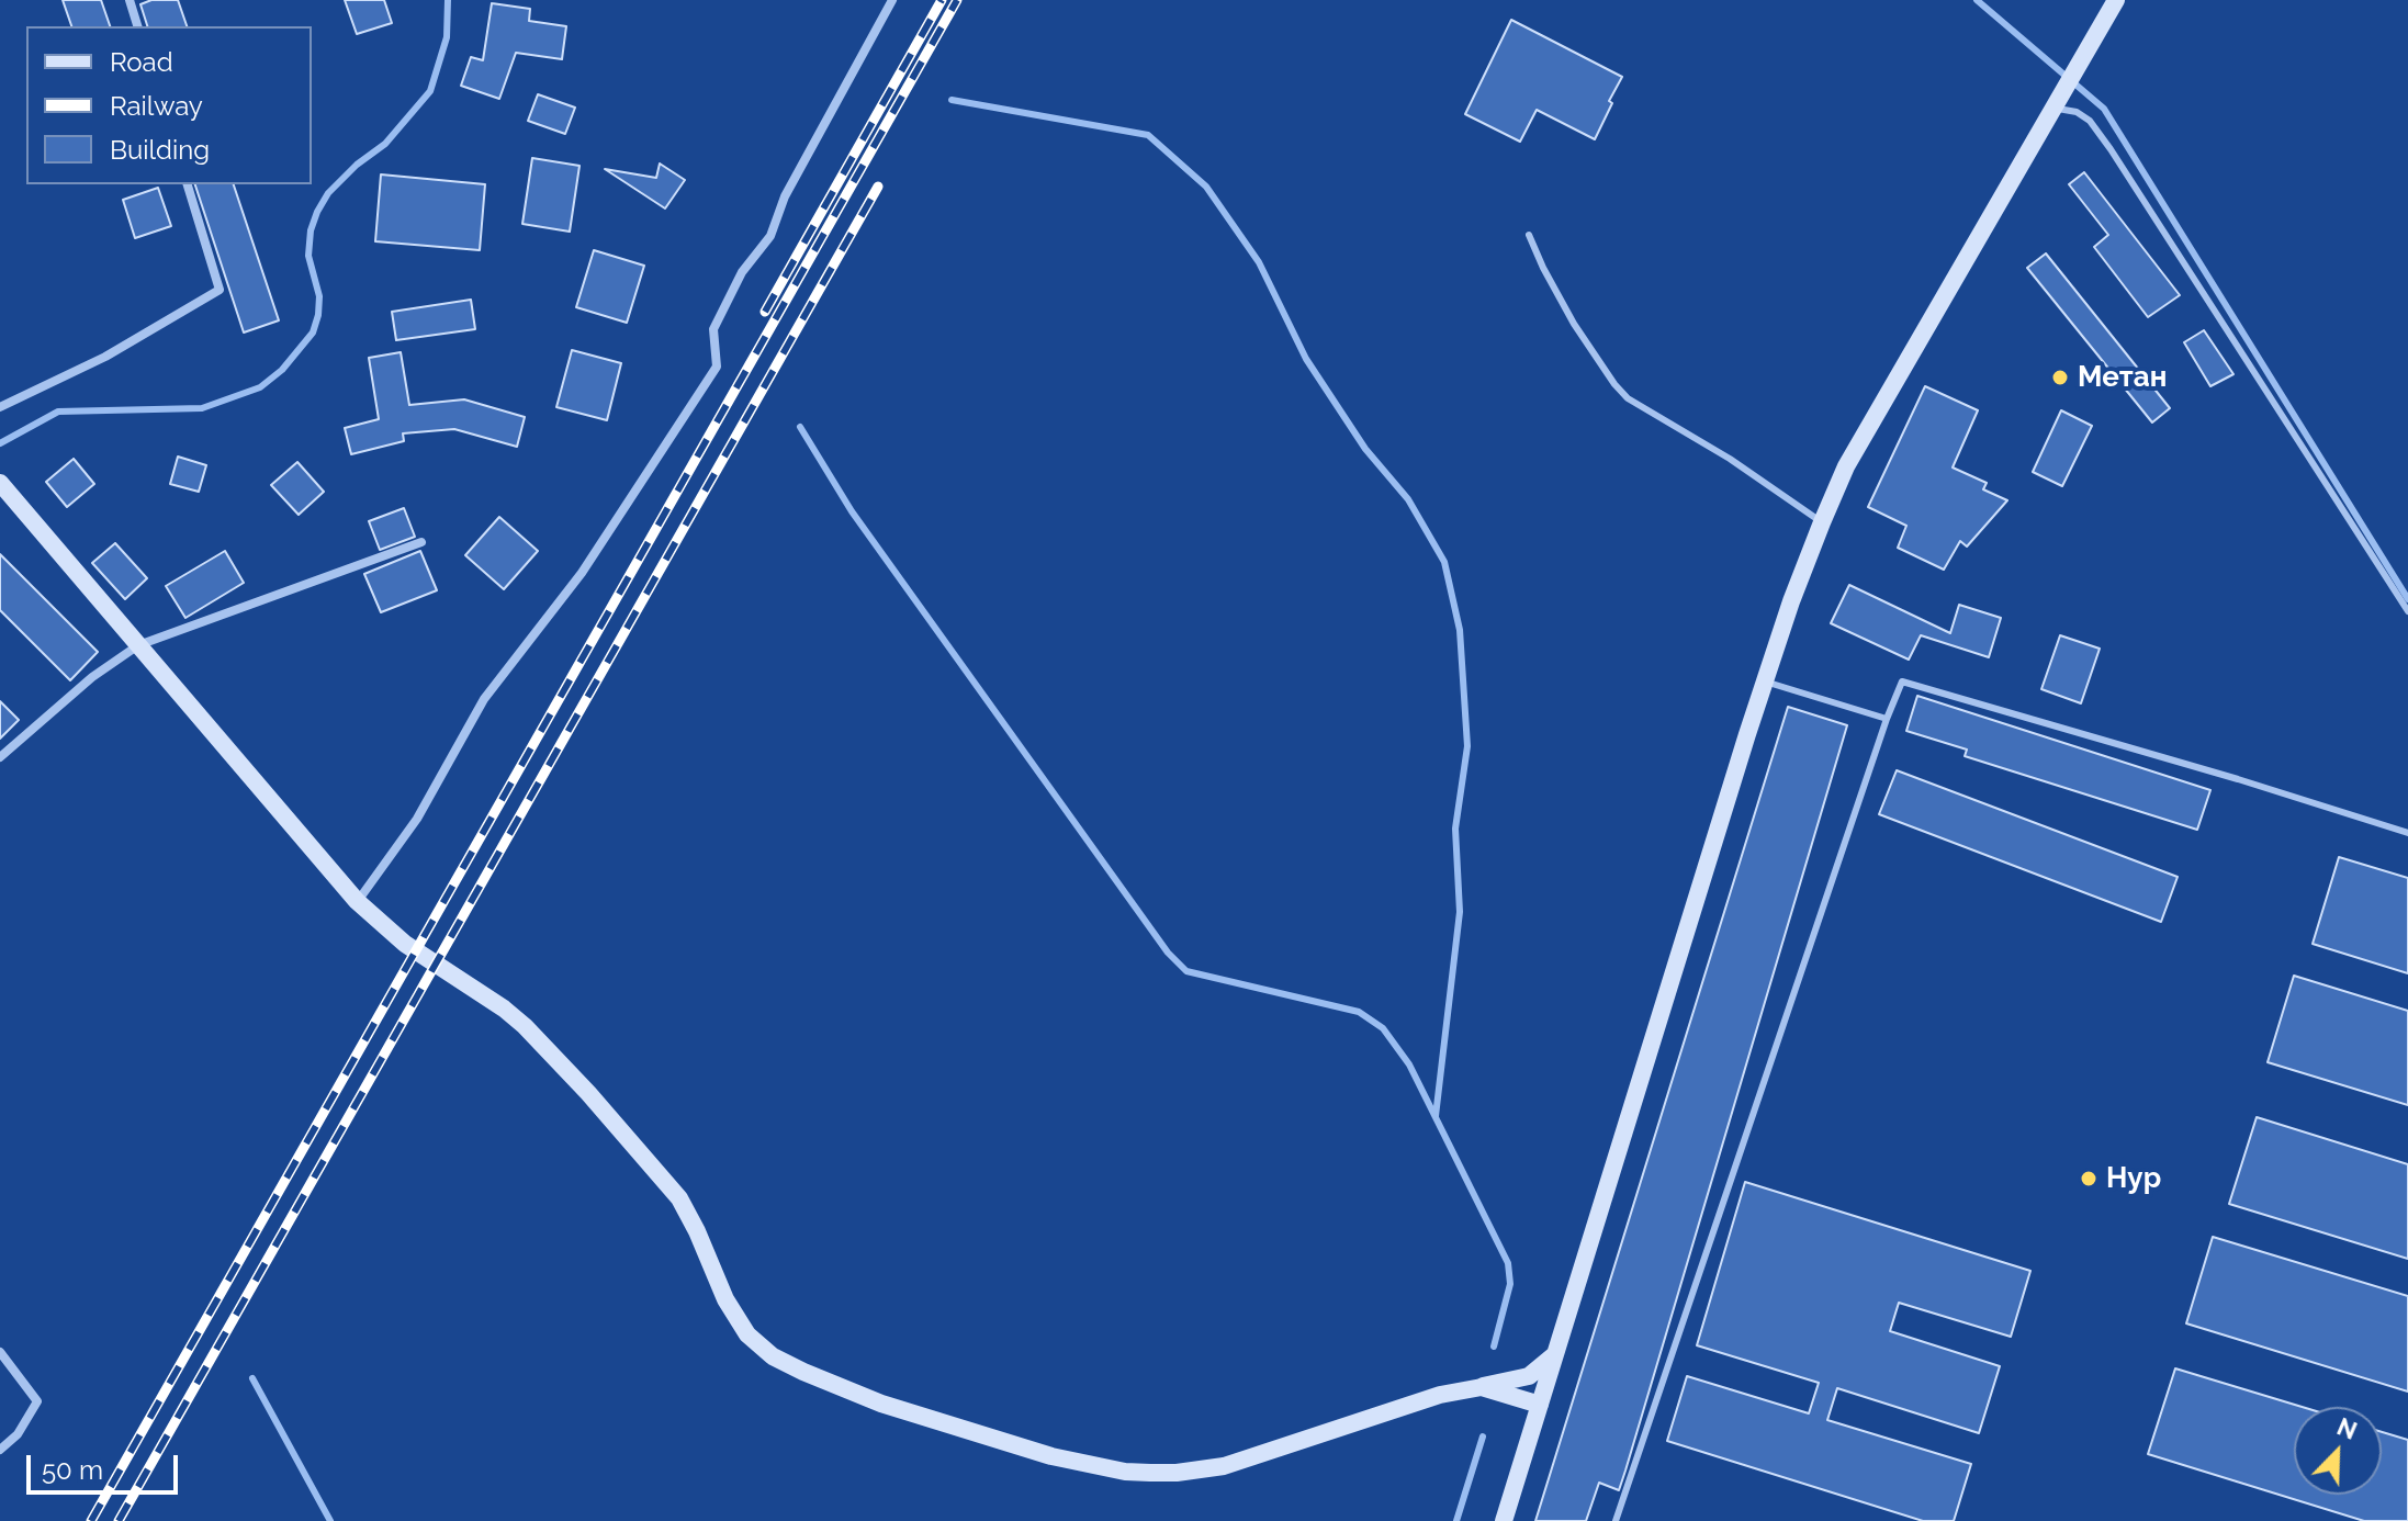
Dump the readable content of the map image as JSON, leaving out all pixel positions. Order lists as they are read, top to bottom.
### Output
{
  "places": ["Метан", "Нур"],
  "legend": ["Road", "Railway", "Building"],
  "scale_bar": "50 m",
  "north": "top right"
}
